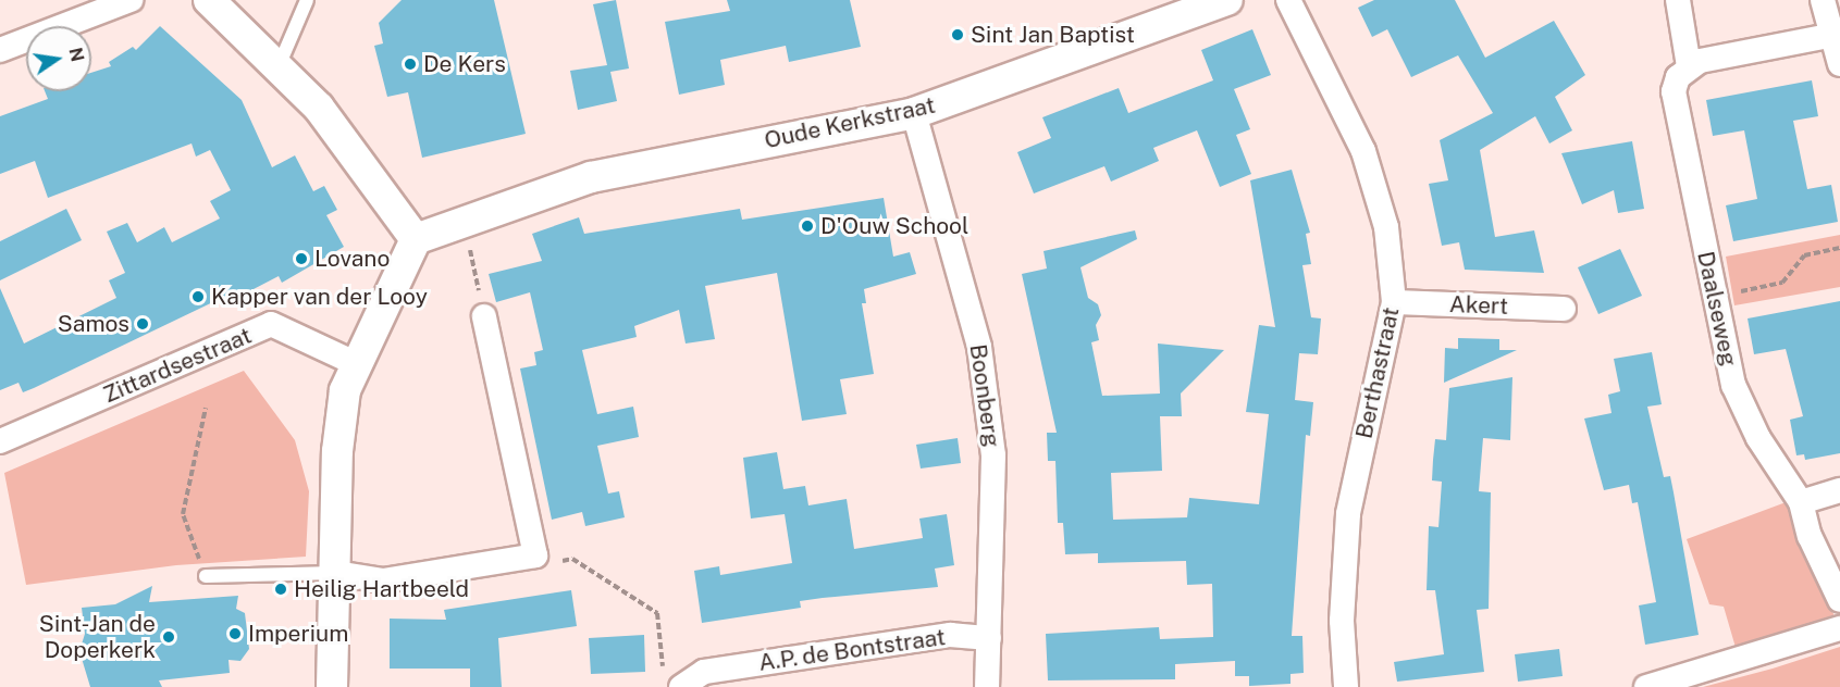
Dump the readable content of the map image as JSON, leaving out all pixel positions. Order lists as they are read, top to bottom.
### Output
{
  "streets": {
    "street": [
      "Oude Kerkstraat",
      "Akert",
      "Daalseweg",
      "Zittardsestraat",
      "Berthastraat",
      "Boonberg",
      "A.P. de Bontstraat"
    ]
  },
  "crossings": [
    ["Oude Kerkstraat", "Boonberg"],
    ["Akert", "Berthastraat"],
    ["Boonberg", "A.P. de Bontstraat"]
  ],
  "places": [
    "Sint Jan Baptist",
    "De Kers",
    "D'Ouw School",
    "Lovano",
    "Kapper van der Looy",
    "Samos",
    "Heilig Hartbeeld",
    "Imperium",
    "Sint-Jan de Doperkerk"
  ],
  "north": "right"
}
